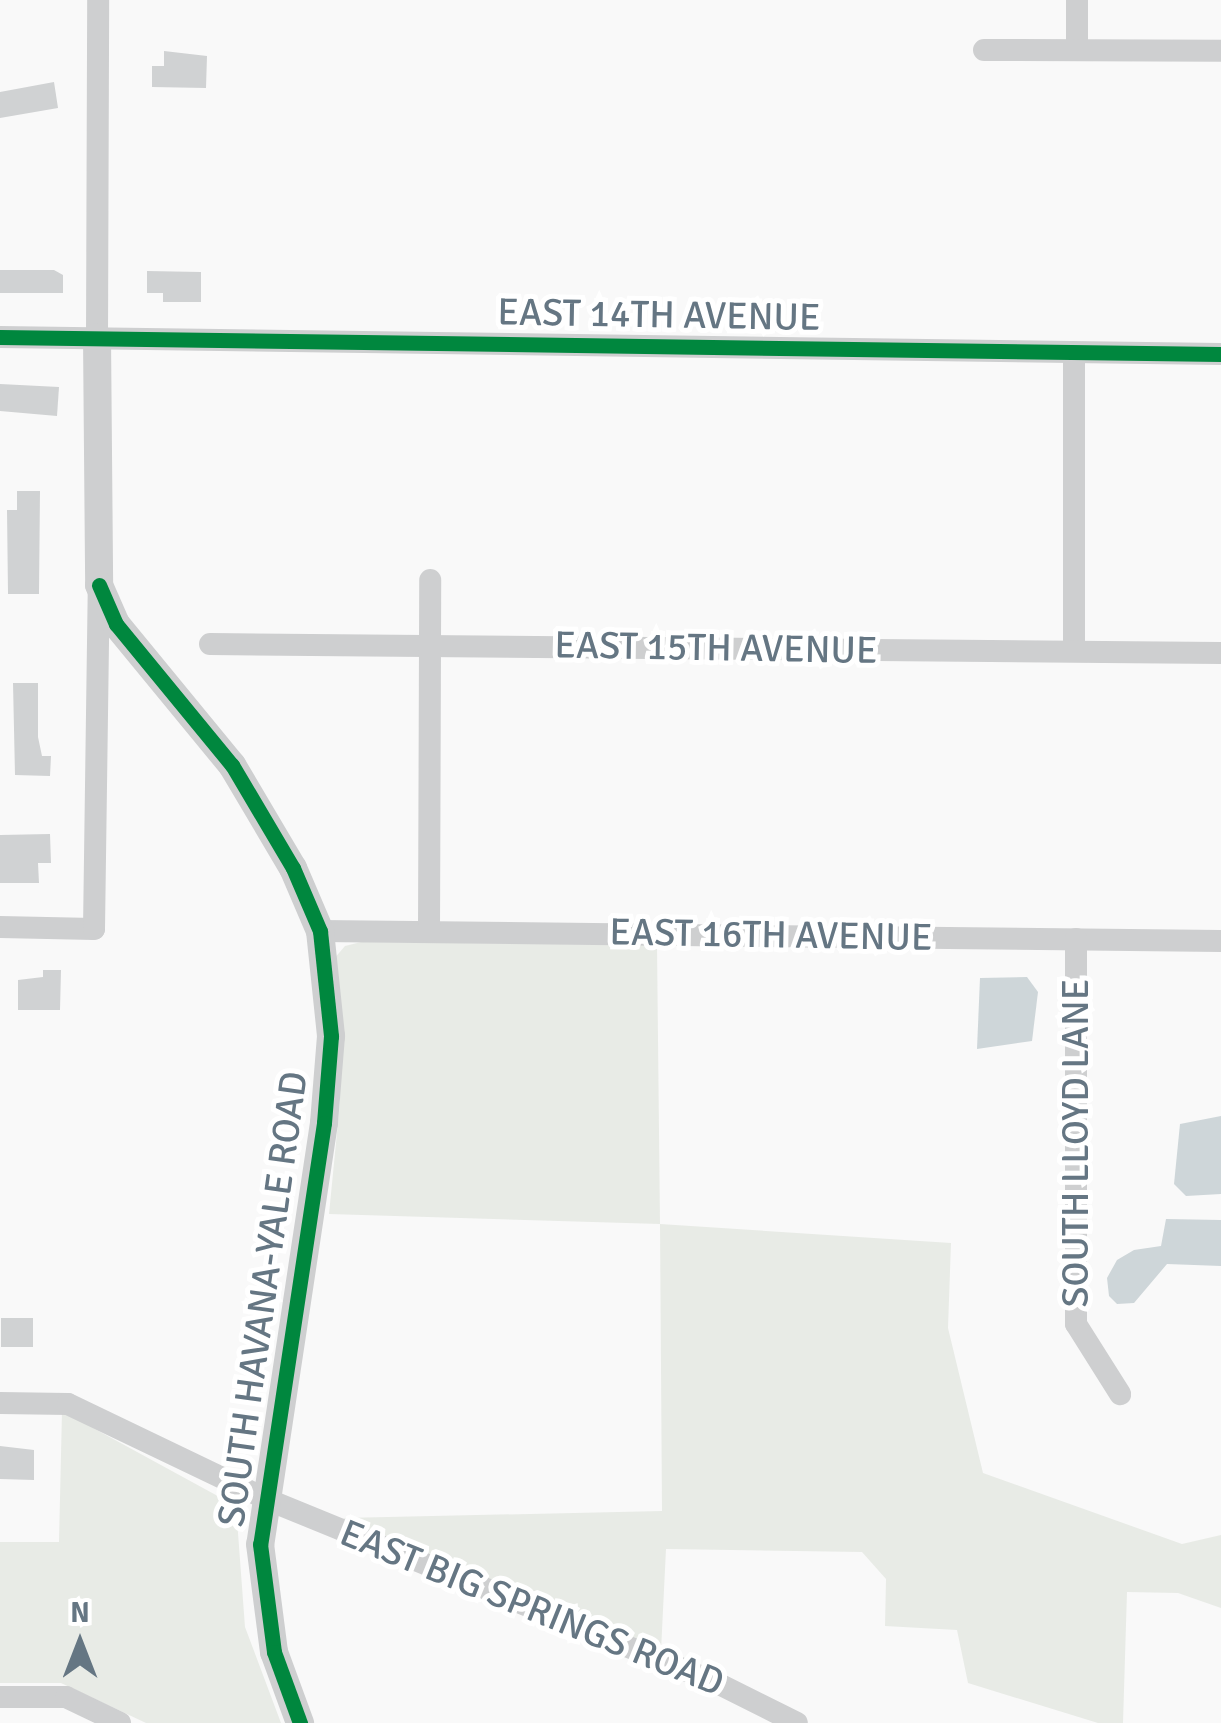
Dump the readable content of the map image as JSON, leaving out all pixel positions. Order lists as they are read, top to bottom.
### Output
{
  "streets": {
    "street": [
      "EAST 14TH AVENUE",
      "EAST 15TH AVENUE",
      "EAST 16TH AVENUE",
      "SOUTH LLOYD LANE",
      "SOUTH HAVANA-YALE ROAD",
      "EAST BIG SPRINGS ROAD"
    ]
  },
  "crossings": [
    ["EAST 16TH AVENUE", "SOUTH LLOYD LANE"],
    ["EAST 16TH AVENUE", "SOUTH HAVANA-YALE ROAD"],
    ["SOUTH HAVANA-YALE ROAD", "EAST BIG SPRINGS ROAD"]
  ],
  "north": "top"
}
